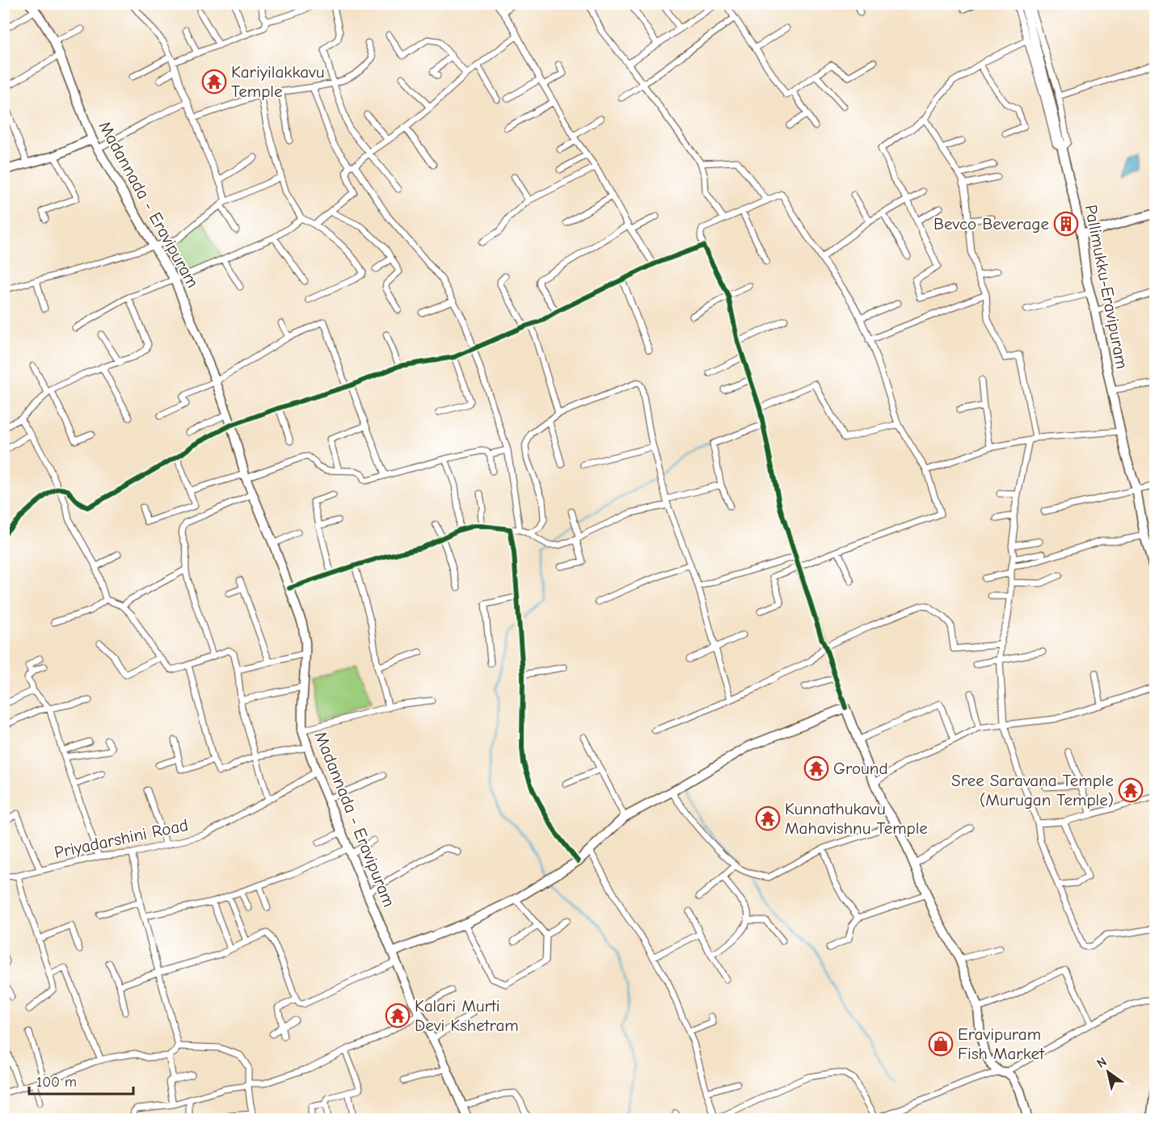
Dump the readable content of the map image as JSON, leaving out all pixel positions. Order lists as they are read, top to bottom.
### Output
{
  "streets": {
    "main road": ["Madannada - Eravipuram", "Pallimukku-Eravipuram"],
    "street": ["Priyadarshini Road"]
  },
  "crossings": [
    ["Madannada - Eravipuram", "Priyadarshini Road"]
  ],
  "places": {
    "temple": [
      "Kariyilakkavu Temple",
      "Ground",
      "Sree Saravana Temple (Murugan Temple)",
      "Kunnathukavu Mahavishnu Temple",
      "Kalari Murti Devi Kshetram"
    ],
    "building": ["Bevco Beverage"],
    "shop": ["Eravipuram Fish Market"]
  },
  "scale_bar": "100 m",
  "north": "top left"
}
